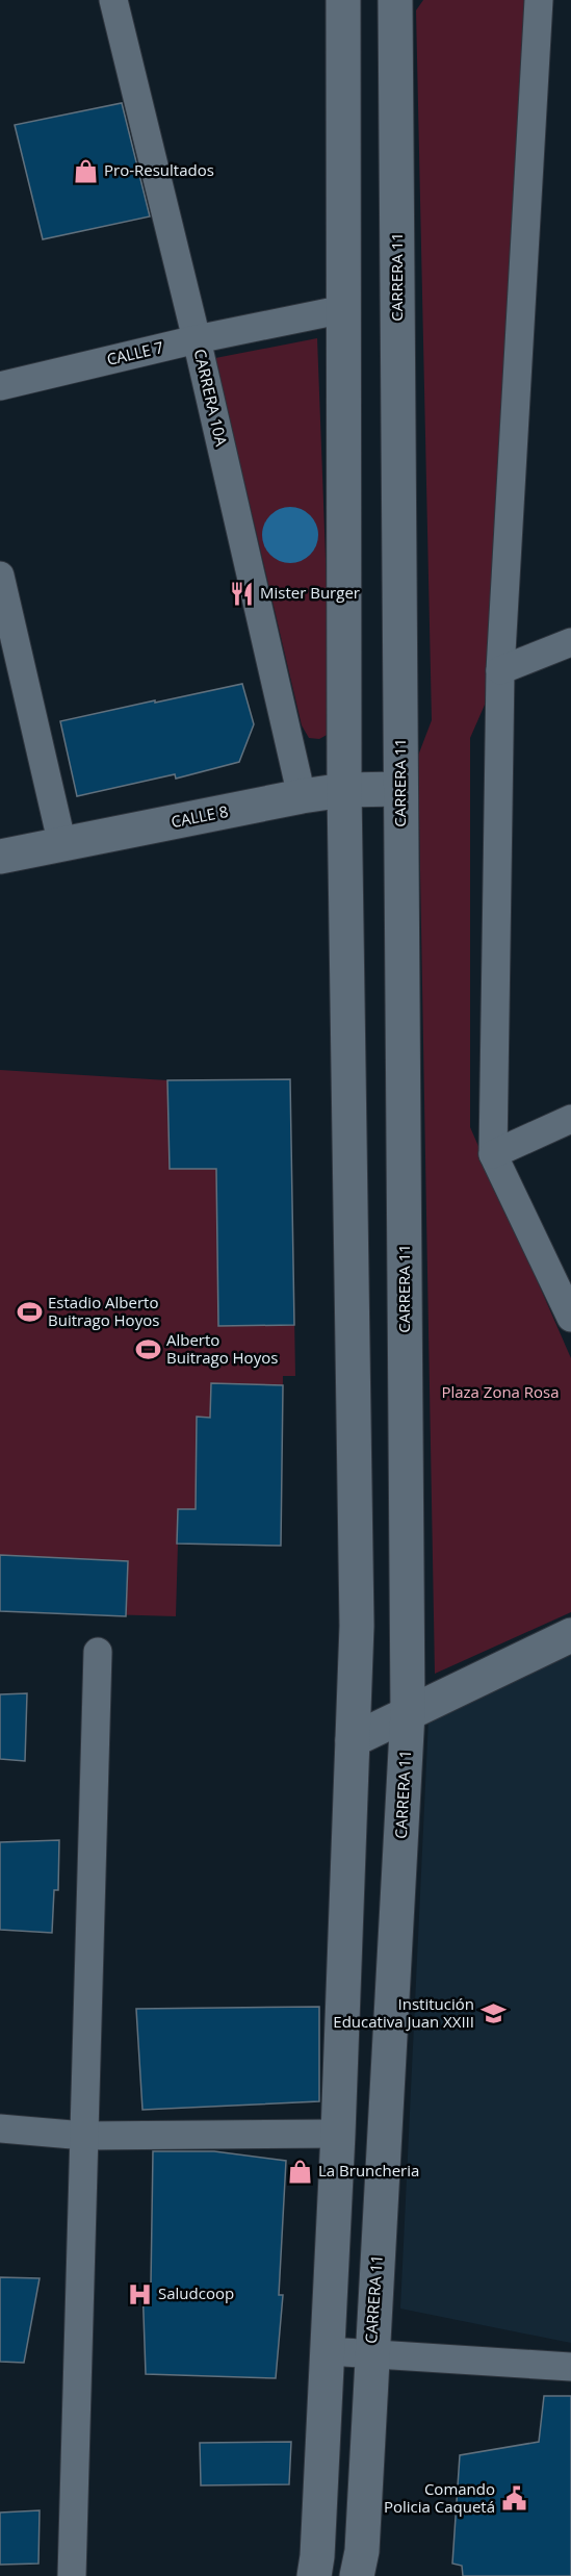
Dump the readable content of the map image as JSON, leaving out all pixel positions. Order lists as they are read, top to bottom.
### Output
{
  "streets": {
    "main road": ["CARRERA 11", "CALLE 8"],
    "street": ["CALLE 7", "CARRERA 10A"]
  },
  "crossings": [
    ["CARRERA 11", "CALLE 8"],
    ["CALLE 7", "CARRERA 10A"],
    ["CARRERA 10A", "CALLE 8"]
  ],
  "parks": ["Plaza Zona Rosa"],
  "places": {
    "shop": ["Pro-Resultados", "La Bruncheria"],
    "restaurant": ["Mister Burger"],
    "sports": ["Estadio Alberto Buitrago Hoyos", "Alberto Buitrago Hoyos"],
    "school or university": ["Institución Educativa Juan XXIII"],
    "hospital": ["Saludcoop"],
    "public building": ["Comando Policia Caquetá"]
  }
}
